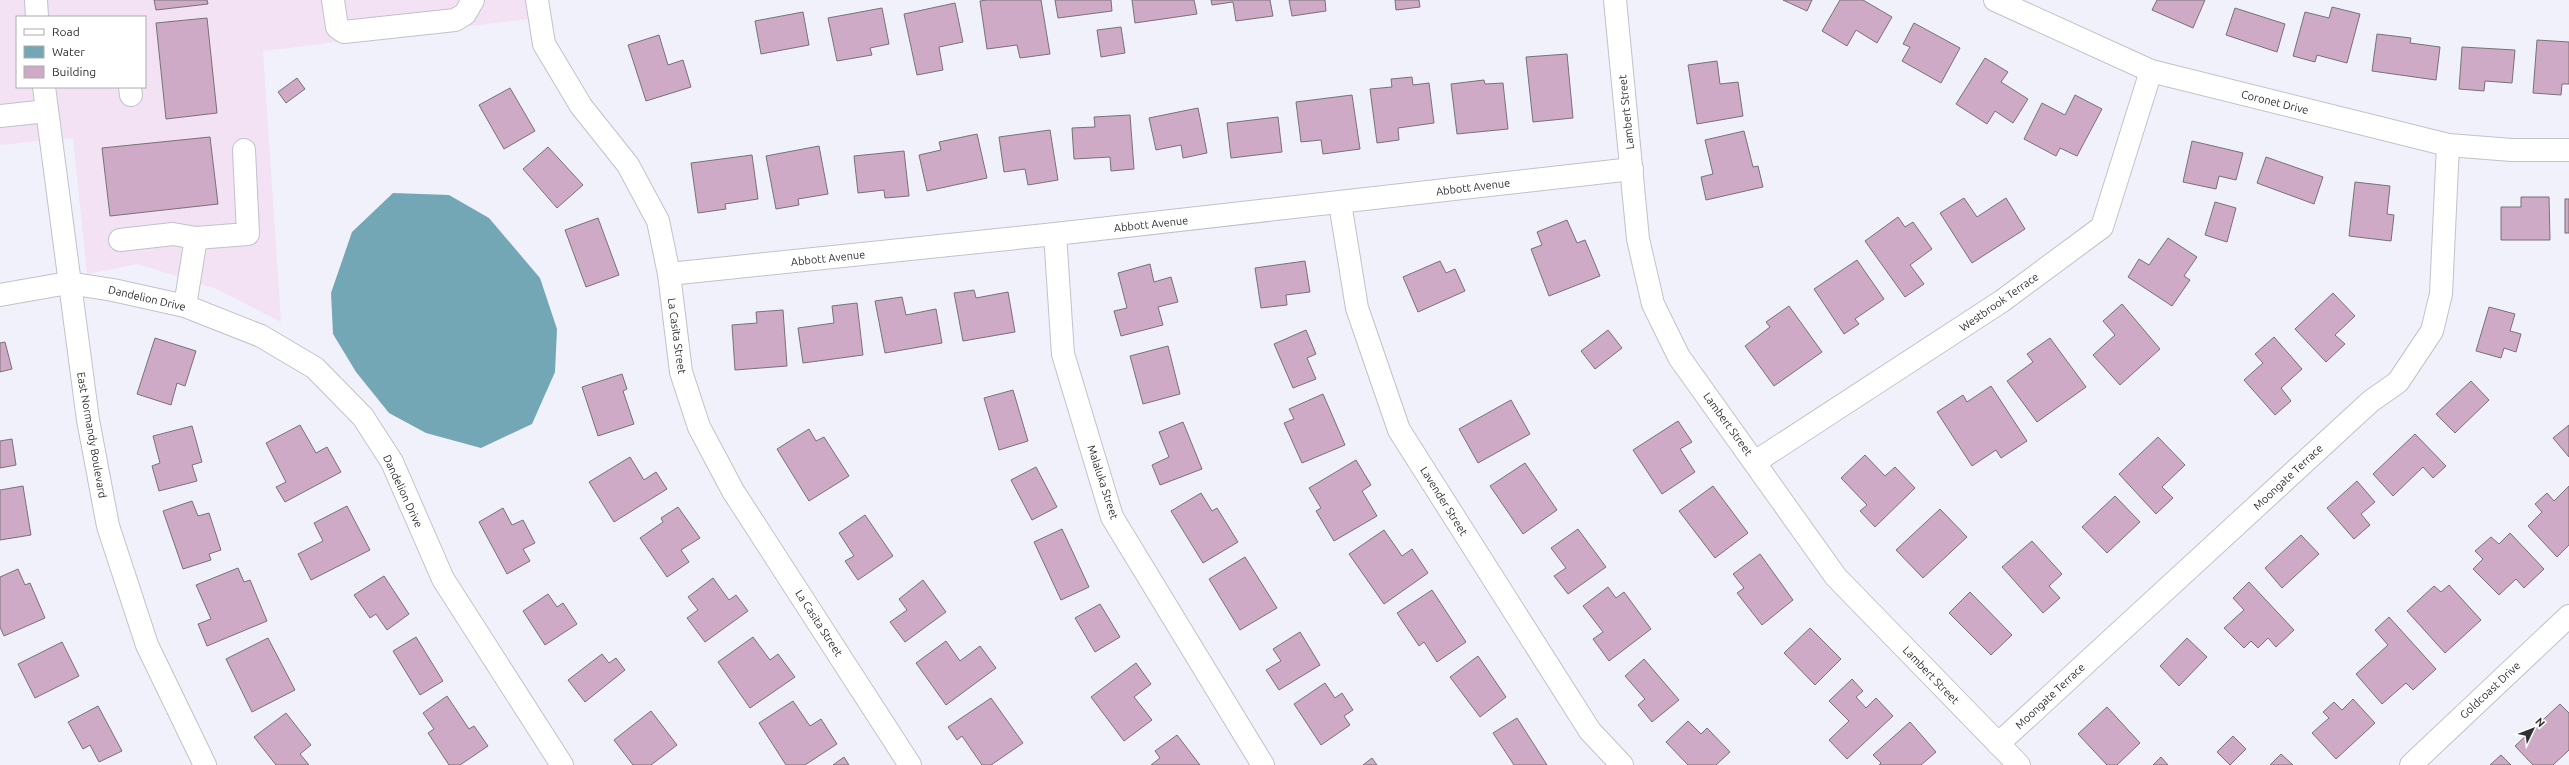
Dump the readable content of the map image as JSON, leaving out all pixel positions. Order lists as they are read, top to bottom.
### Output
{
  "streets": {
    "street": [
      "Coronet Drive",
      "Lambert Street",
      "Abbott Avenue",
      "Dandelion Drive",
      "Westbrook Terrace",
      "La Casita Street",
      "East Normandy Boulevard",
      "Moongate Terrace",
      "Malaluka Street",
      "Lavender Street",
      "Goldcoast Drive"
    ]
  },
  "crossings": [
    ["Coronet Drive", "Westbrook Terrace"],
    ["Coronet Drive", "Moongate Terrace"],
    ["Lambert Street", "Abbott Avenue"],
    ["Lambert Street", "Westbrook Terrace"],
    ["Lambert Street", "Moongate Terrace"],
    ["Abbott Avenue", "La Casita Street"],
    ["Abbott Avenue", "Malaluka Street"],
    ["Abbott Avenue", "Lavender Street"],
    ["Dandelion Drive", "East Normandy Boulevard"]
  ],
  "legend": ["Road", "Water", "Building"],
  "north": "top right"
}
